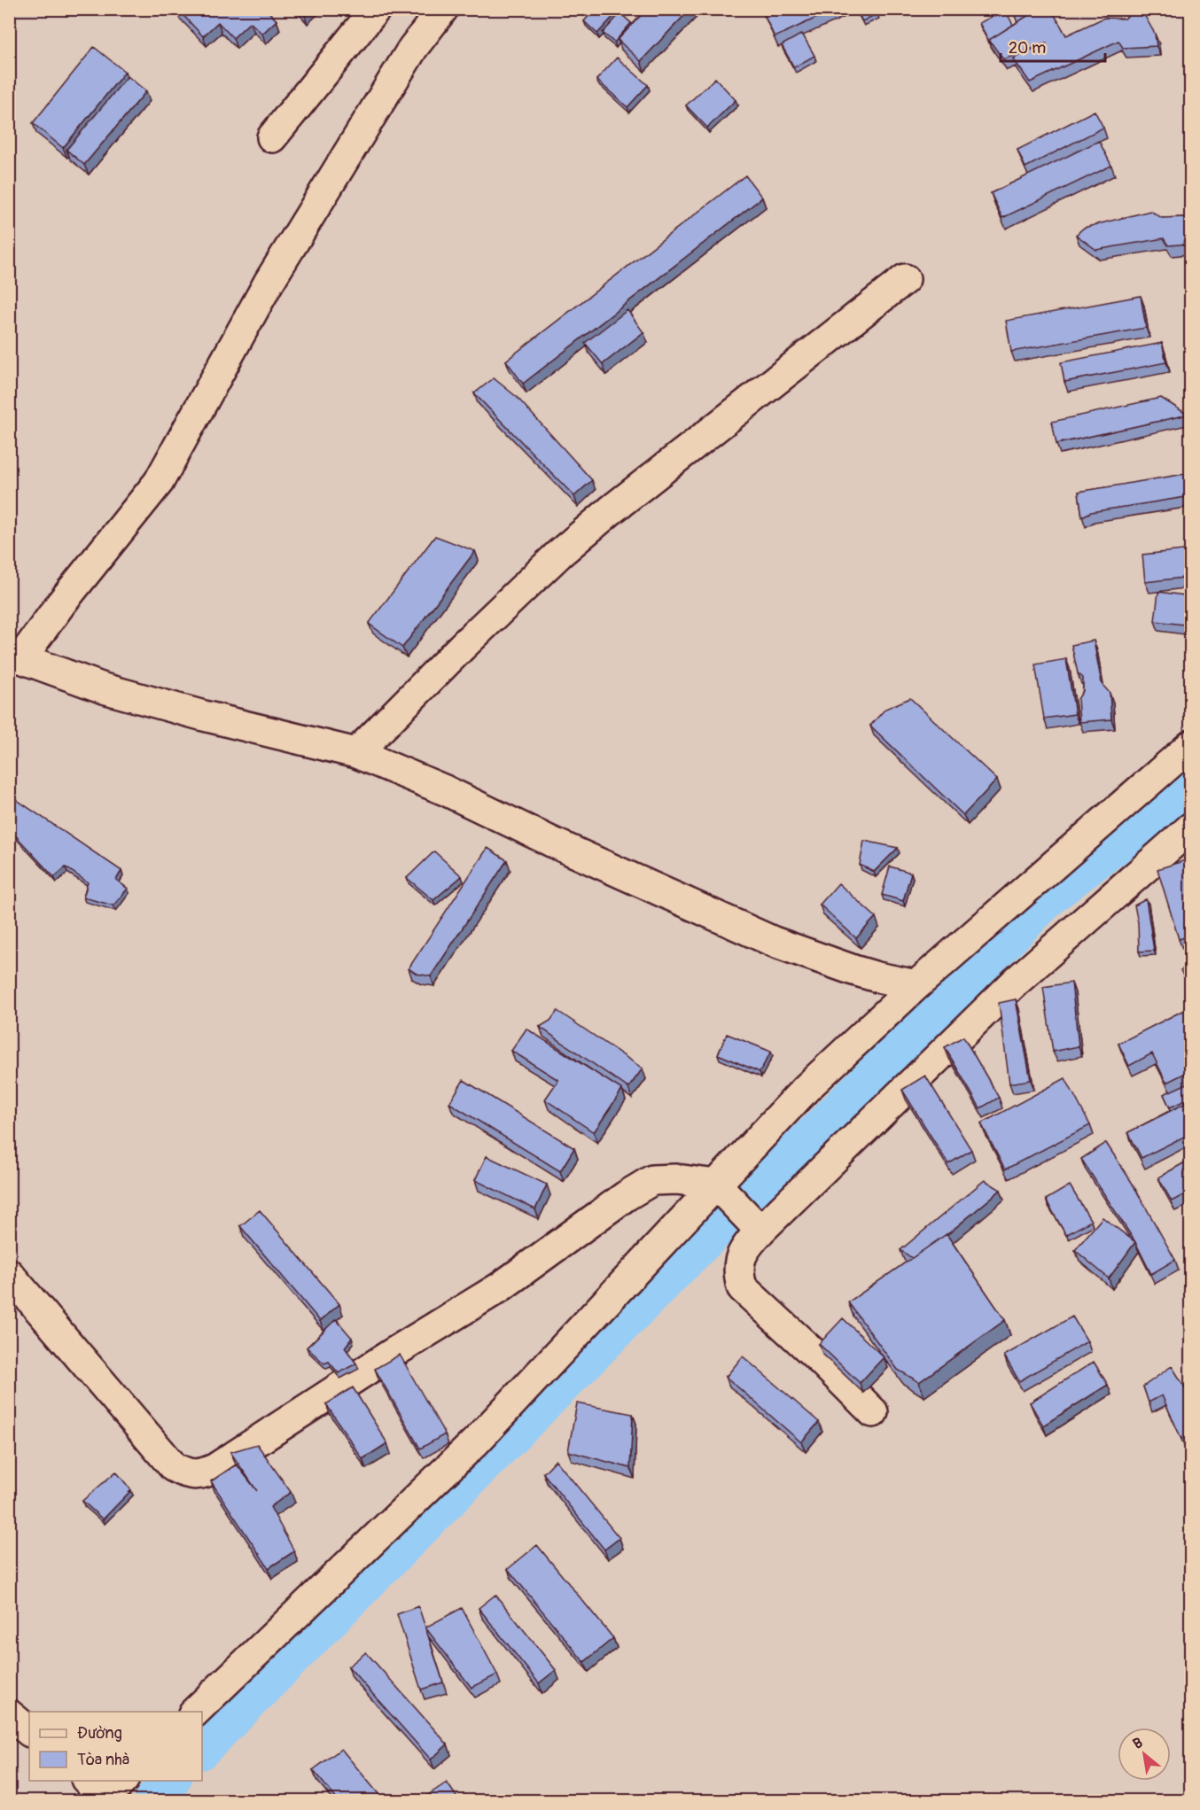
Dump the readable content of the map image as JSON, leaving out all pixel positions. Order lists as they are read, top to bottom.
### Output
{
  "legend": ["Đường", "Tòa nhà"],
  "scale_bar": "20 m",
  "north": "top left"
}
